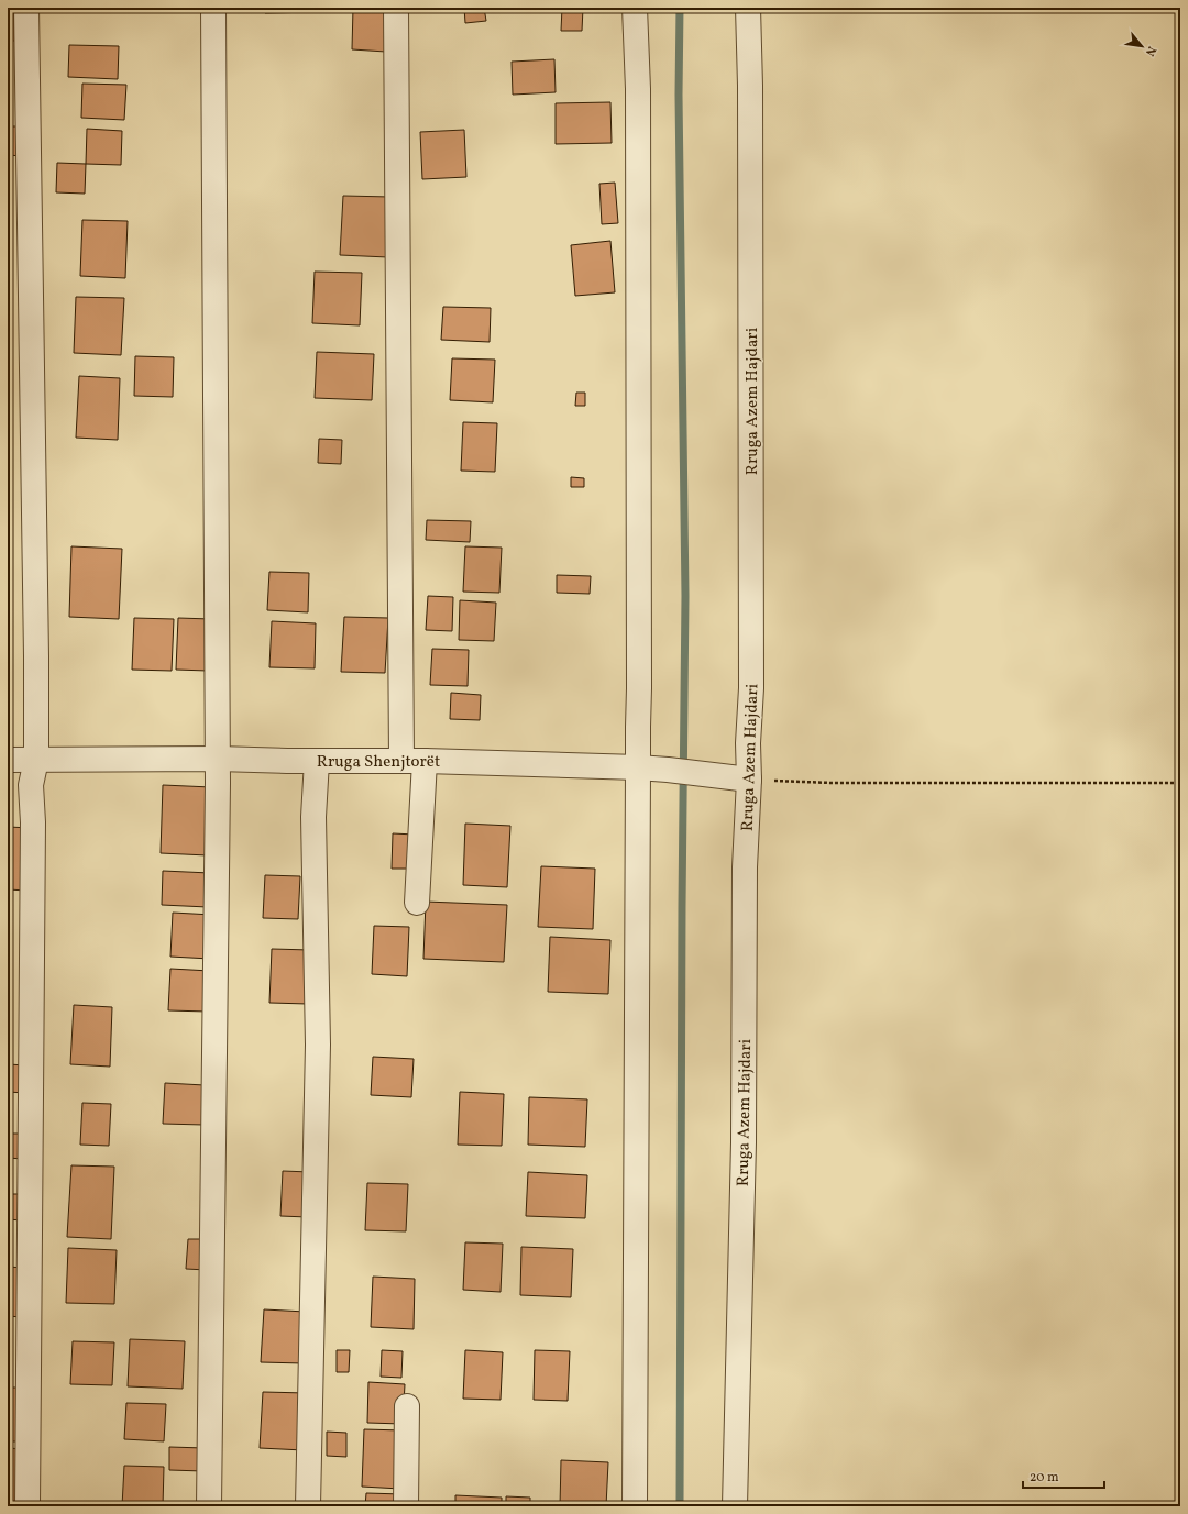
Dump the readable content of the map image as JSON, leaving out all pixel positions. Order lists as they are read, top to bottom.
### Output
{
  "streets": {
    "street": ["Rruga Azem Hajdari", "Rruga Shenjtorët"]
  },
  "crossings": [
    ["Rruga Azem Hajdari", "Rruga Shenjtorët"]
  ],
  "scale_bar": "20 m",
  "north": "bottom right"
}
